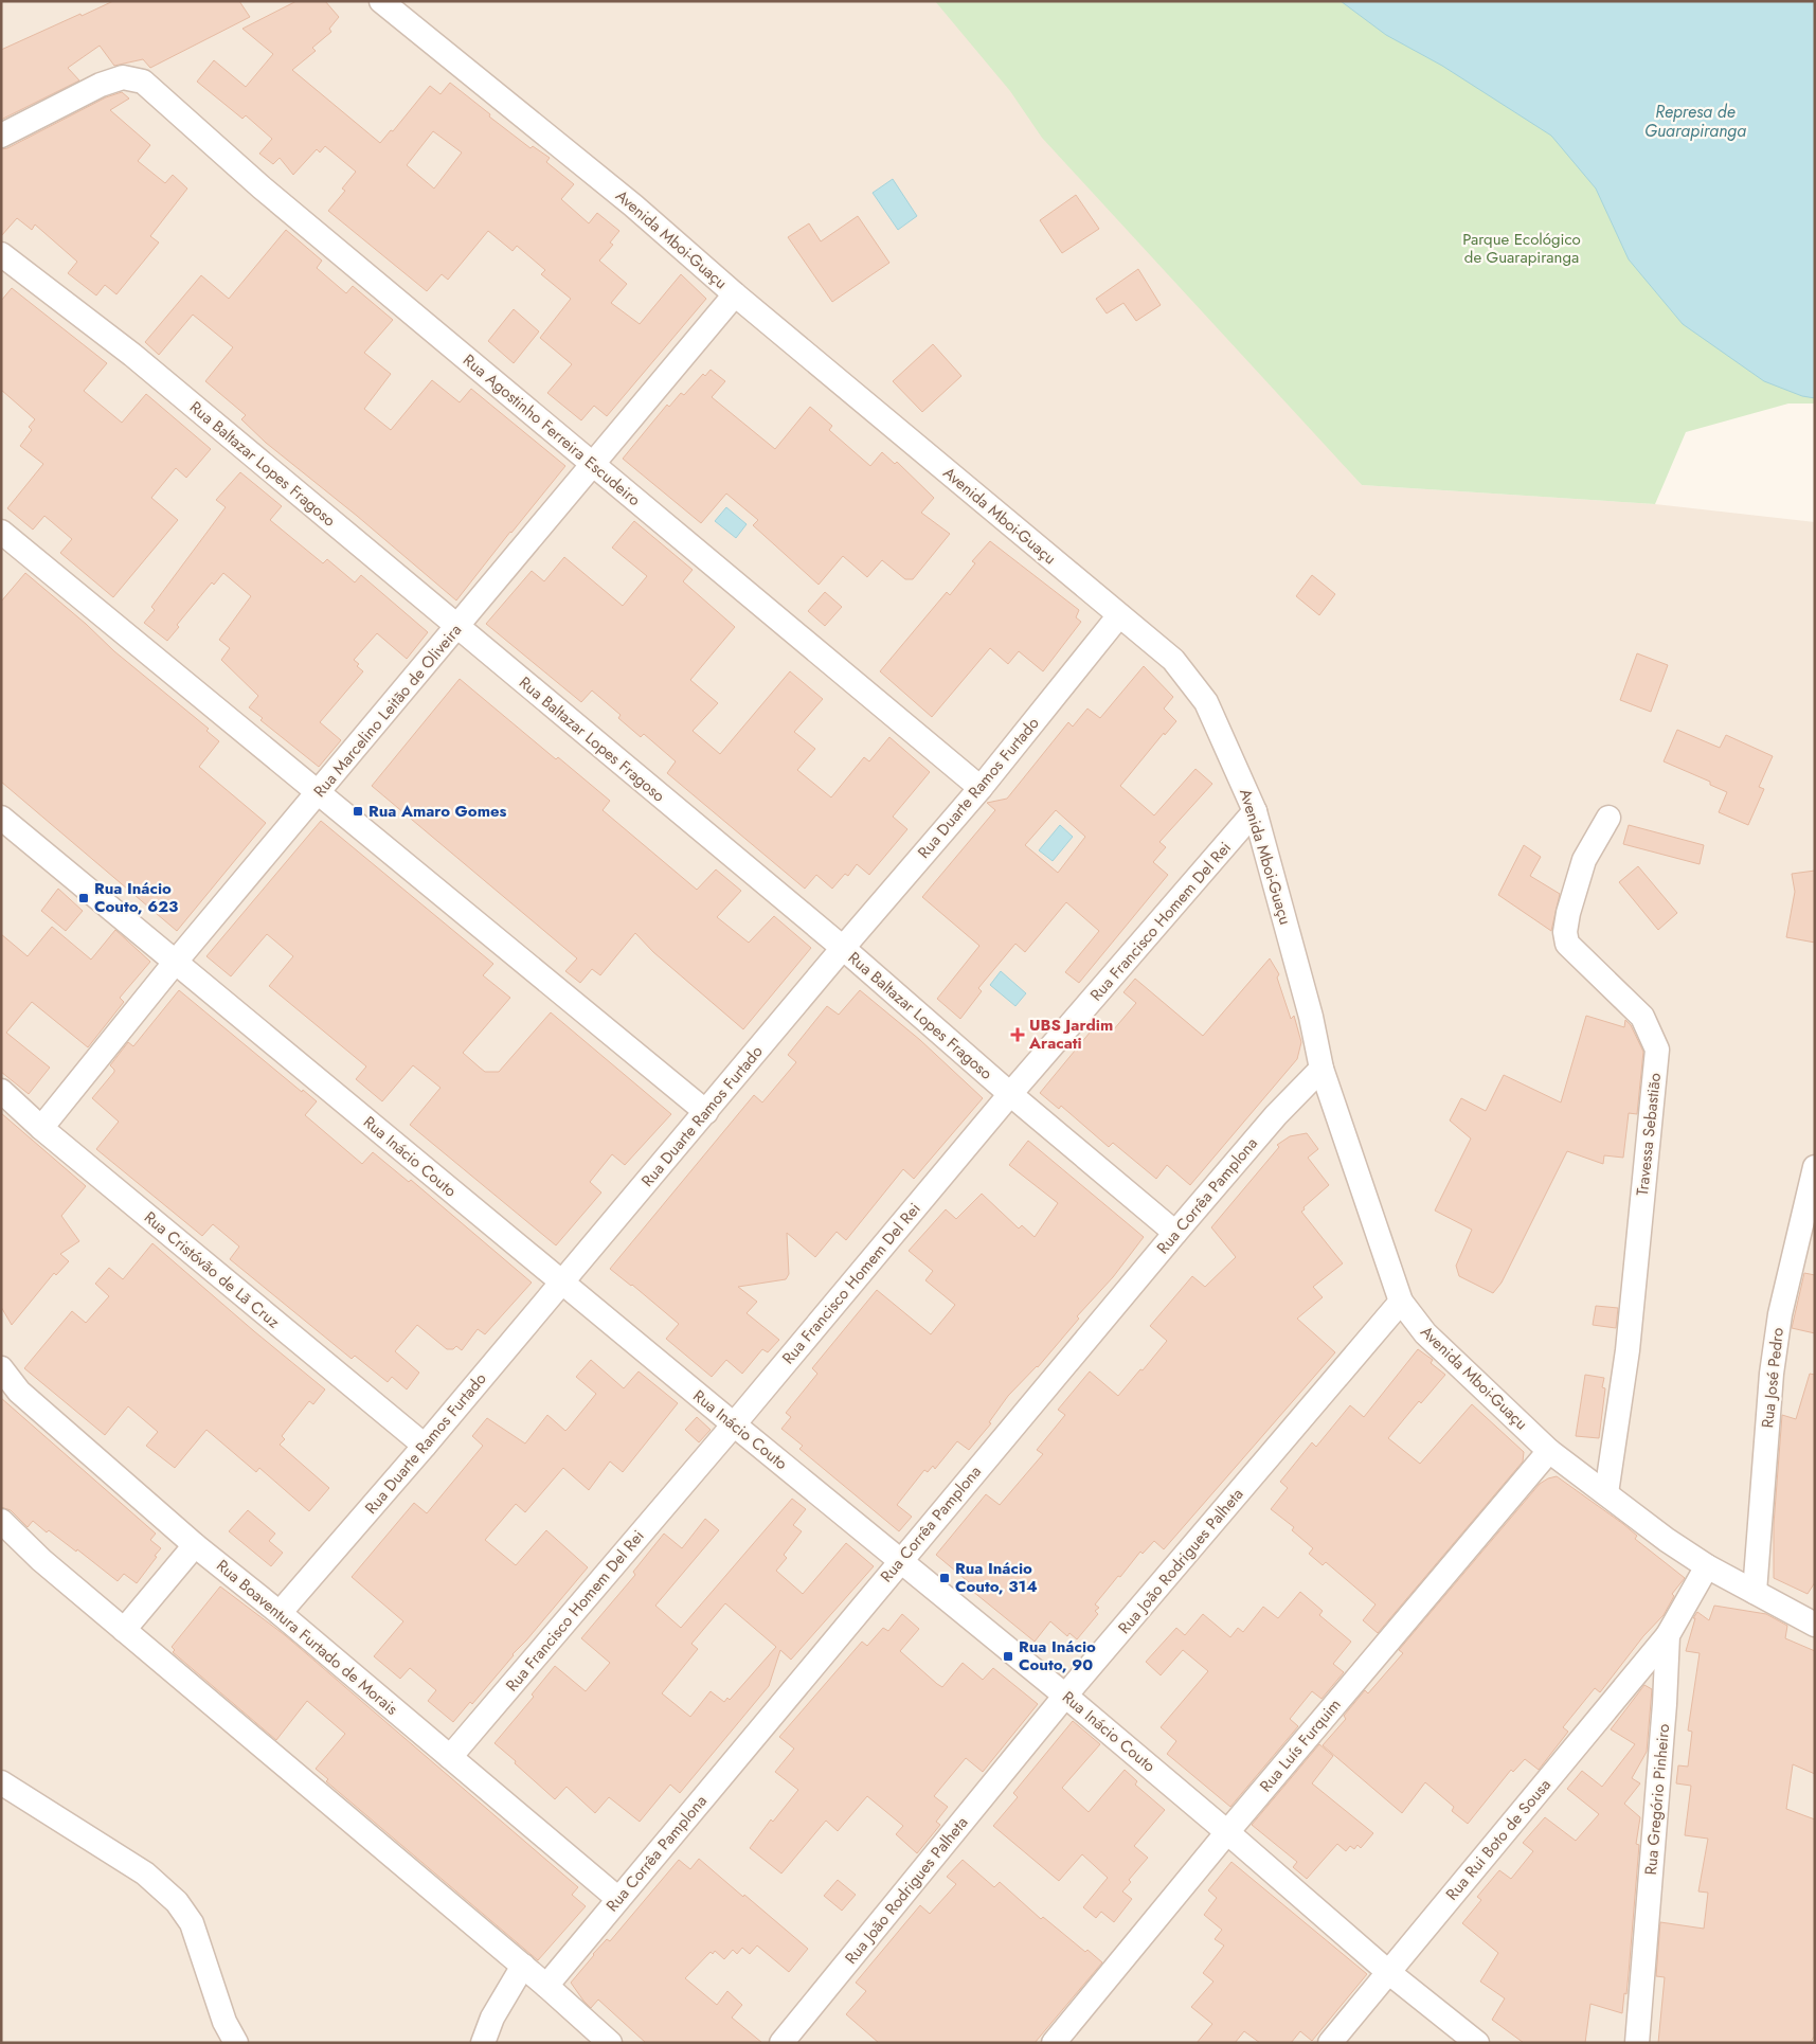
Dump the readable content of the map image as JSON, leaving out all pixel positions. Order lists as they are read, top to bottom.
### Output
{
  "streets": {
    "street": [
      "Avenida Mboi-Guaçu",
      "Rua Agostinho Ferreira Escudeiro",
      "Rua Baltazar Lopes Fragoso",
      "Rua Marcelino Leitão de Oliveira",
      "Rua Duarte Ramos Furtado",
      "Rua Francisco Homem Del Rei",
      "Travessa Sebastião",
      "Rua Inácio Couto",
      "Rua Corrêa Pamplona",
      "Rua Cristóvão de Lã Cruz",
      "Rua José Pedro",
      "Rua João Rodrigues Palheta",
      "Rua Boaventura Furtado de Morais",
      "Rua Luís Furquim",
      "Rua Gregório Pinheiro",
      "Rua Rui Boto de Sousa"
    ]
  },
  "crossings": [
    ["Avenida Mboi-Guaçu", "Rua Marcelino Leitão de Oliveira"],
    ["Avenida Mboi-Guaçu", "Rua Duarte Ramos Furtado"],
    ["Avenida Mboi-Guaçu", "Rua Francisco Homem Del Rei"],
    ["Avenida Mboi-Guaçu", "Travessa Sebastião"],
    ["Avenida Mboi-Guaçu", "Rua Corrêa Pamplona"],
    ["Avenida Mboi-Guaçu", "Rua José Pedro"],
    ["Avenida Mboi-Guaçu", "Rua João Rodrigues Palheta"],
    ["Avenida Mboi-Guaçu", "Rua Luís Furquim"],
    ["Avenida Mboi-Guaçu", "Rua Gregório Pinheiro"],
    ["Rua Agostinho Ferreira Escudeiro", "Rua Marcelino Leitão de Oliveira"],
    ["Rua Agostinho Ferreira Escudeiro", "Rua Duarte Ramos Furtado"],
    ["Rua Baltazar Lopes Fragoso", "Rua Marcelino Leitão de Oliveira"],
    ["Rua Baltazar Lopes Fragoso", "Rua Duarte Ramos Furtado"],
    ["Rua Baltazar Lopes Fragoso", "Rua Francisco Homem Del Rei"],
    ["Rua Baltazar Lopes Fragoso", "Rua Corrêa Pamplona"],
    ["Rua Marcelino Leitão de Oliveira", "Rua Inácio Couto"],
    ["Rua Marcelino Leitão de Oliveira", "Rua Cristóvão de Lã Cruz"],
    ["Rua Duarte Ramos Furtado", "Rua Inácio Couto"],
    ["Rua Duarte Ramos Furtado", "Rua Cristóvão de Lã Cruz"],
    ["Rua Duarte Ramos Furtado", "Rua Boaventura Furtado de Morais"],
    ["Rua Francisco Homem Del Rei", "Rua Inácio Couto"],
    ["Rua Francisco Homem Del Rei", "Rua Boaventura Furtado de Morais"],
    ["Rua Inácio Couto", "Rua Corrêa Pamplona"],
    ["Rua Inácio Couto", "Rua João Rodrigues Palheta"],
    ["Rua Inácio Couto", "Rua Luís Furquim"],
    ["Rua Inácio Couto", "Rua Rui Boto de Sousa"],
    ["Rua Corrêa Pamplona", "Rua Boaventura Furtado de Morais"],
    ["Rua Gregório Pinheiro", "Rua Rui Boto de Sousa"]
  ],
  "water": ["Represa de Guarapiranga"],
  "parks": ["Parque Ecológico de Guarapiranga"],
  "places": {
    "transit": [
      "Rua Amaro Gomes",
      "Rua Inácio Couto, 623",
      "Rua Inácio Couto, 314",
      "Rua Inácio Couto, 90"
    ],
    "health": ["UBS Jardim Aracati"]
  }
}
